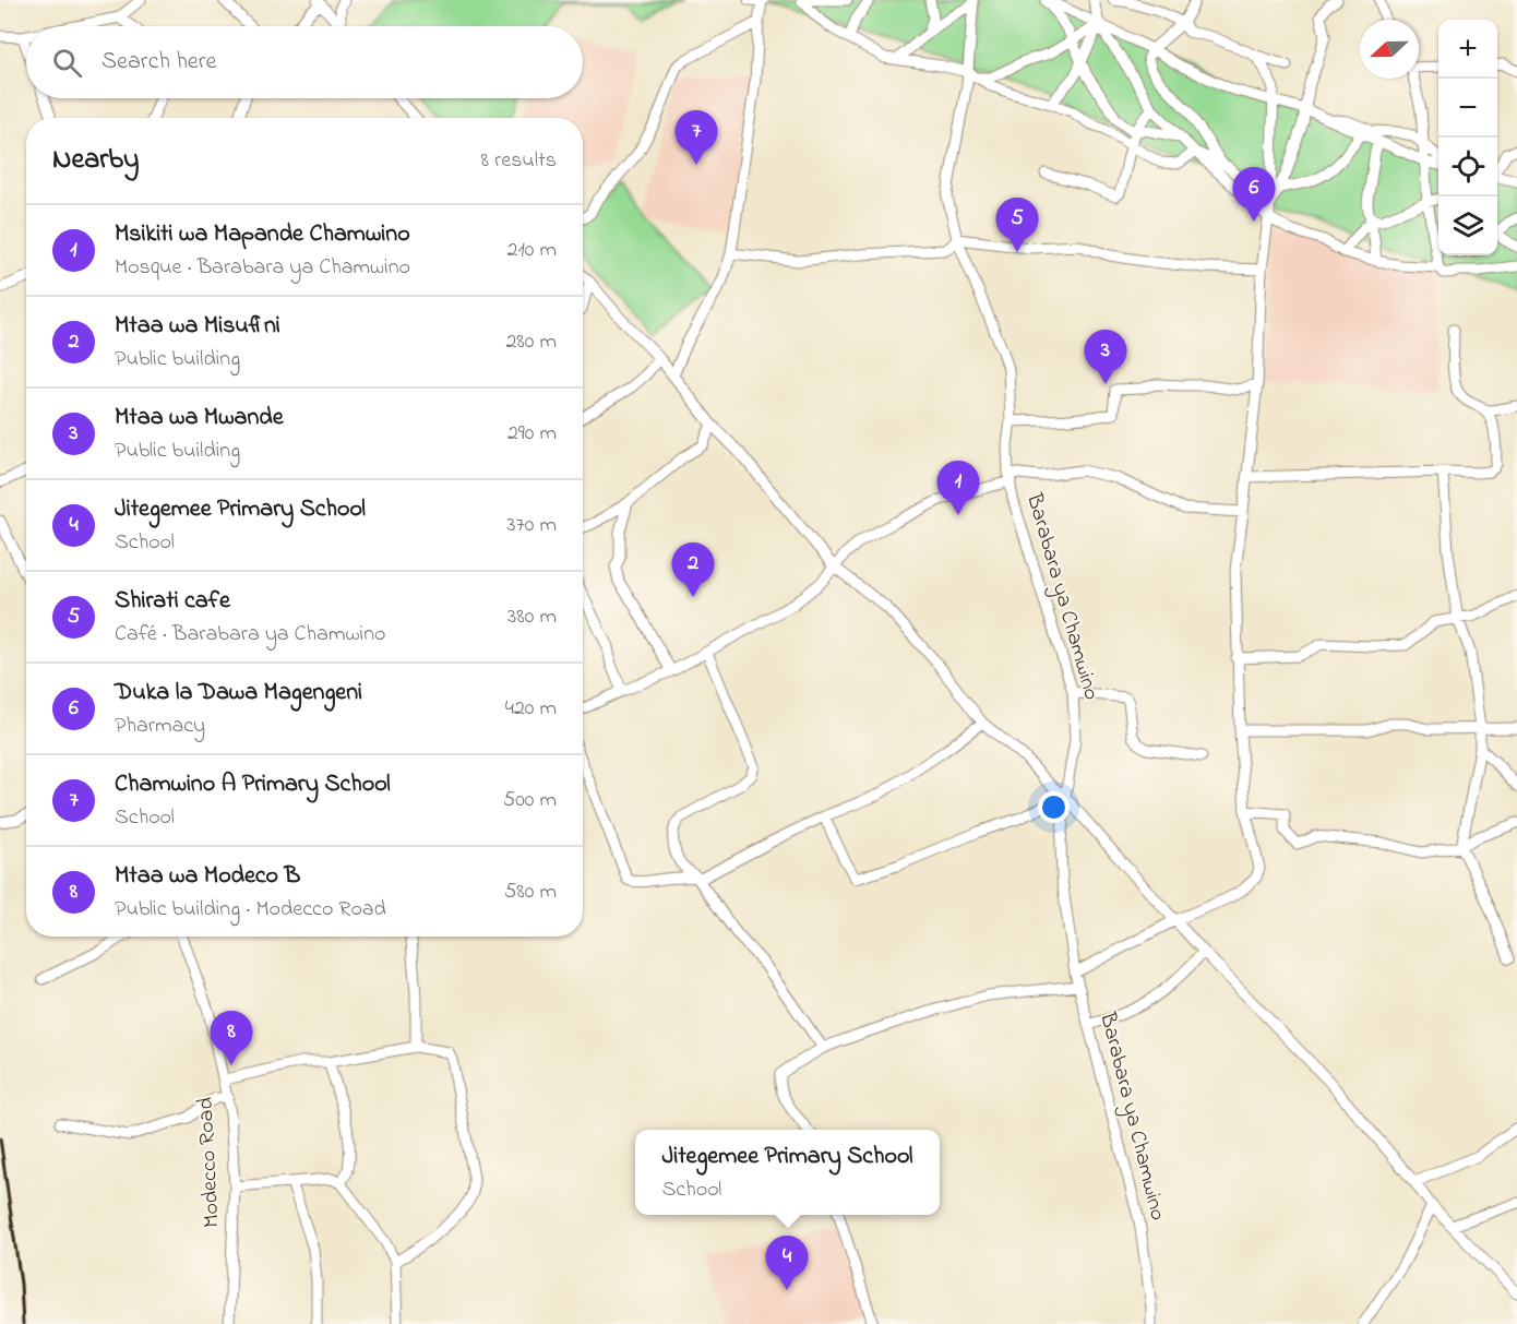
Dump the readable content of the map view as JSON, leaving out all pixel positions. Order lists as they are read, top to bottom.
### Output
{
  "streets": {
    "street": ["Barabara ya Chamwino", "Modecco Road"]
  },
  "north": "left",
  "page": {
    "map_buttons": ["+", "−"],
    "search": "Search here",
    "pins": [
      "7",
      "6",
      "5",
      "3",
      "1",
      "2",
      "8",
      "4"
    ],
    "heading": ["Nearby", "8 results"],
    "list": [
      {
        "mark": "1",
        "name": "Msikiti wa Mapande Chamwino",
        "note": "Mosque · Barabara ya Chamwino",
        "value": "210 m"
      },
      {
        "mark": "2",
        "name": "Mtaa wa Misufini",
        "note": "Public building",
        "value": "280 m"
      },
      {
        "mark": "3",
        "name": "Mtaa wa Mwande",
        "note": "Public building",
        "value": "290 m"
      },
      {
        "mark": "4",
        "name": "Jitegemee Primary School",
        "note": "School",
        "value": "370 m"
      },
      {
        "mark": "5",
        "name": "Shirati cafe",
        "note": "Café · Barabara ya Chamwino",
        "value": "380 m"
      },
      {
        "mark": "6",
        "name": "Duka la Dawa Magengeni",
        "note": "Pharmacy",
        "value": "420 m"
      },
      {
        "mark": "7",
        "name": "Chamwino A Primary School",
        "note": "School",
        "value": "500 m"
      },
      {
        "mark": "8",
        "name": "Mtaa wa Modeco B",
        "note": "Public building · Modecco Road",
        "value": "580 m"
      }
    ],
    "popup": ["Jitegemee Primary School", "School"]
  }
}
